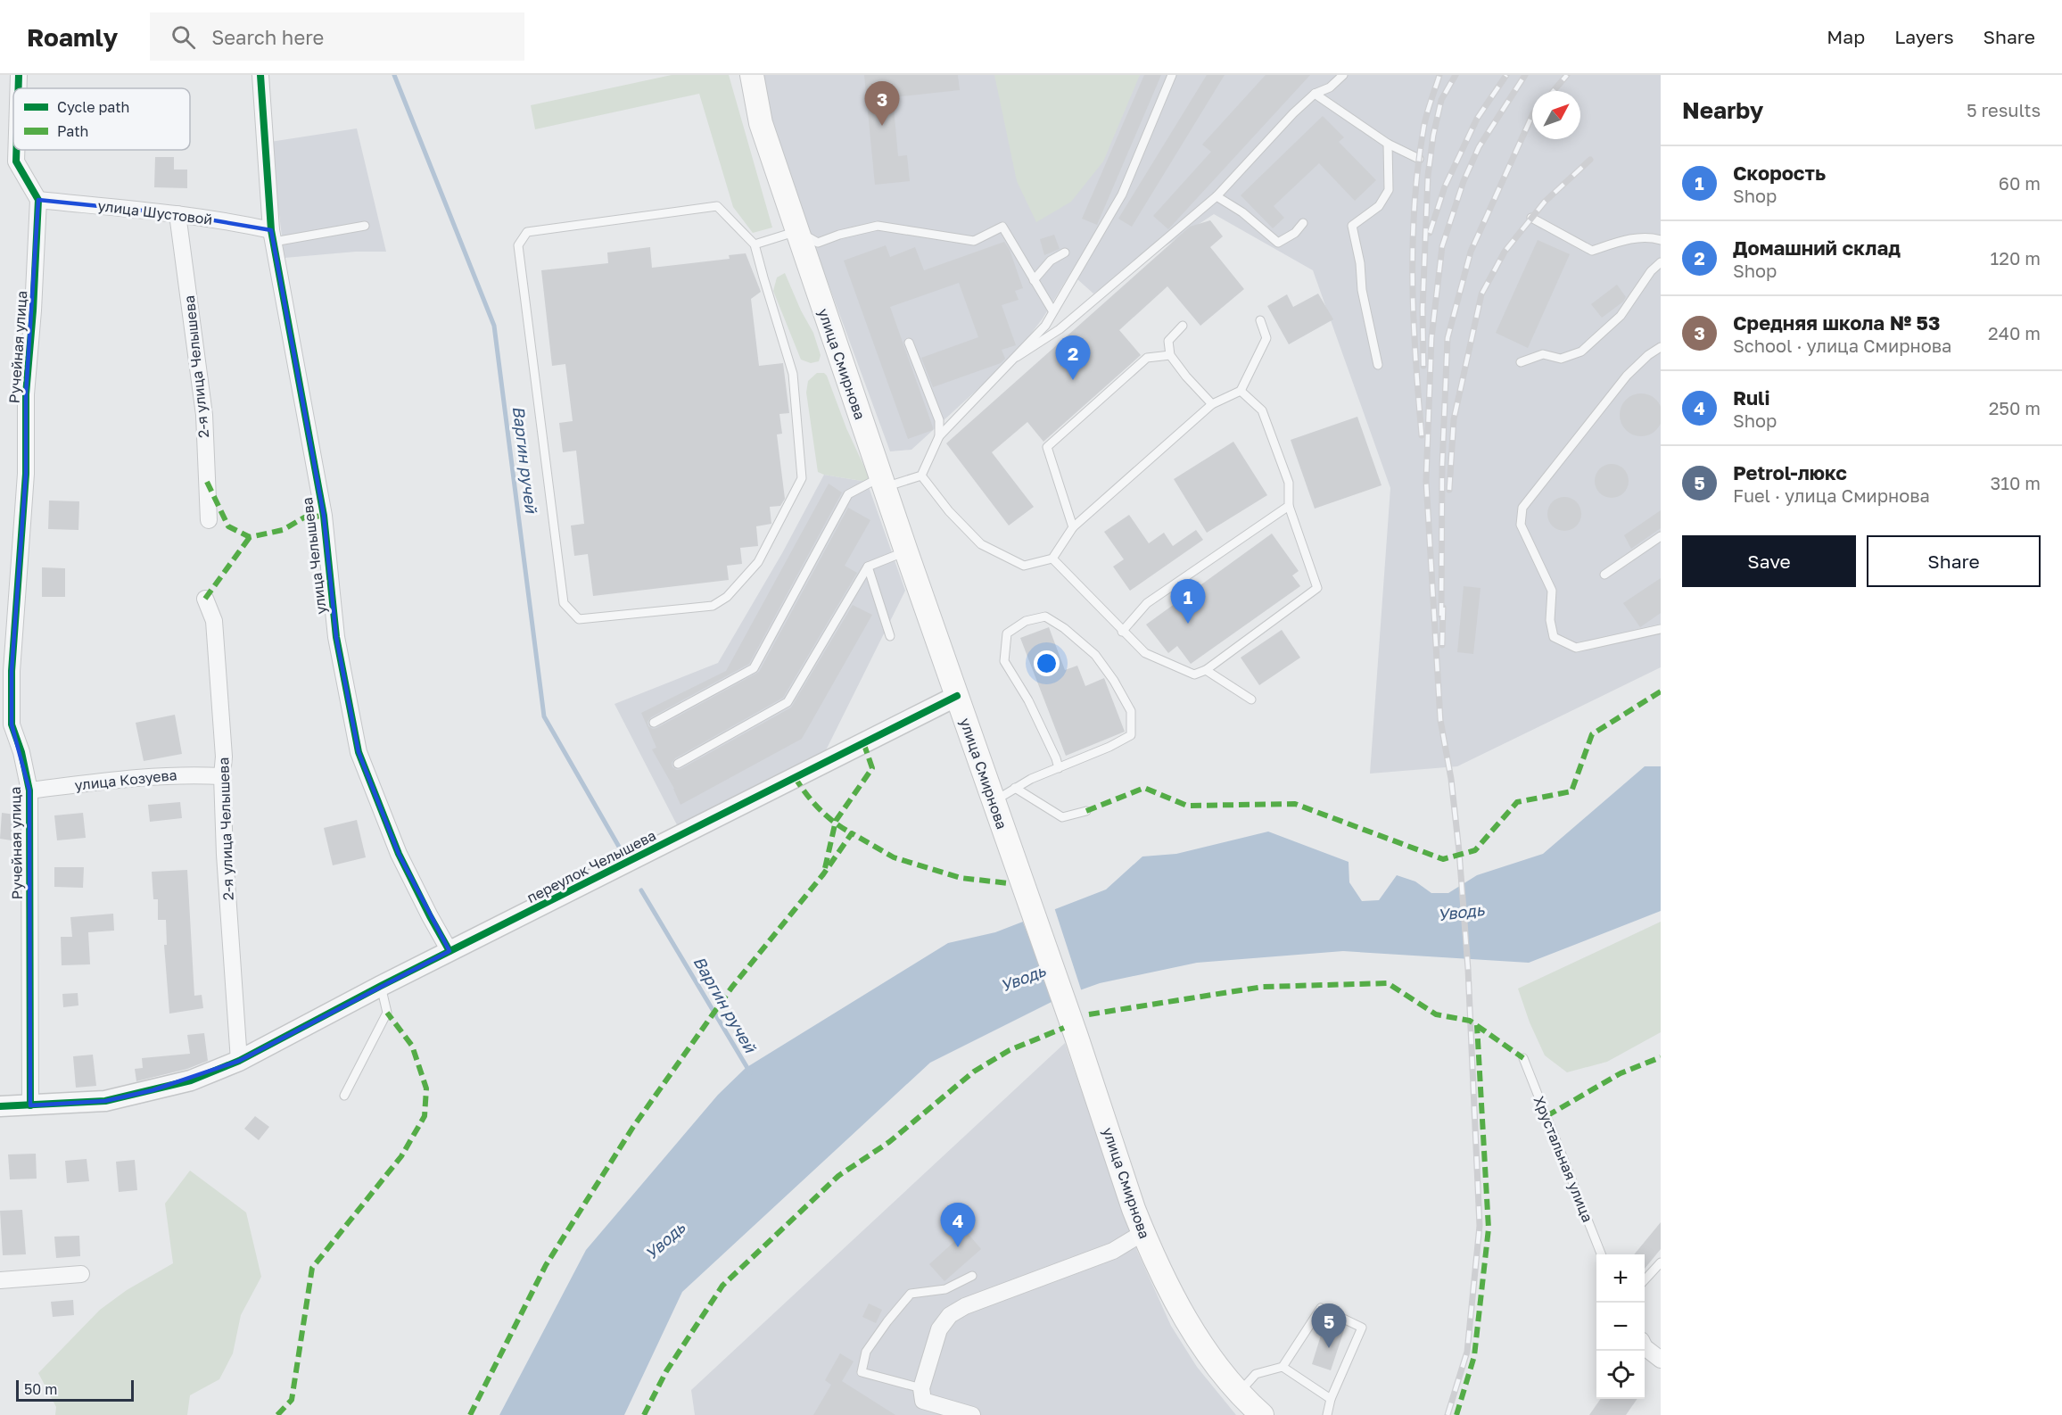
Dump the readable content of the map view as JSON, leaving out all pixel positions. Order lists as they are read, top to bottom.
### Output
{
  "streets": {
    "main road": ["улица Смирнова"],
    "street": [
      "улица Шустовой",
      "Ручейная улица",
      "2-я улица Челышева",
      "улица Челышева",
      "улица Козуева",
      "переулок Челышева"
    ],
    "lane": ["Хрустальная улица"]
  },
  "crossings": [
    ["улица Шустовой", "Ручейная улица"],
    ["улица Шустовой", "2-я улица Челышева"],
    ["улица Шустовой", "улица Челышева"],
    ["Ручейная улица", "улица Козуева"],
    ["Ручейная улица", "переулок Челышева"],
    ["улица Смирнова", "переулок Челышева"],
    ["2-я улица Челышева", "улица Козуева"],
    ["2-я улица Челышева", "переулок Челышева"],
    ["улица Челышева", "переулок Челышева"]
  ],
  "water": ["Варгин ручей", "Уводь"],
  "legend": ["Cycle path", "Path"],
  "scale_bar": "50 m",
  "north": "top right",
  "page": {
    "header": "Roamly",
    "search": "Search here",
    "nav": ["Map", "Layers", "Share"],
    "heading": ["Nearby", "5 results"],
    "pins": [
      "3",
      "2",
      "1",
      "4",
      "5"
    ],
    "list": [
      {
        "mark": "1",
        "name": "Скорость",
        "note": "Shop",
        "value": "60 m"
      },
      {
        "mark": "2",
        "name": "Домашний склад",
        "note": "Shop",
        "value": "120 m"
      },
      {
        "mark": "3",
        "name": "Средняя школа № 53",
        "note": "School · улица Смирнова",
        "value": "240 m"
      },
      {
        "mark": "4",
        "name": "Ruli",
        "note": "Shop",
        "value": "250 m"
      },
      {
        "mark": "5",
        "name": "Petrol-люкс",
        "note": "Fuel · улица Смирнова",
        "value": "310 m"
      }
    ],
    "buttons": ["Save", "Share"],
    "map_buttons": ["+", "−"],
    "scale": "50 m"
  }
}
